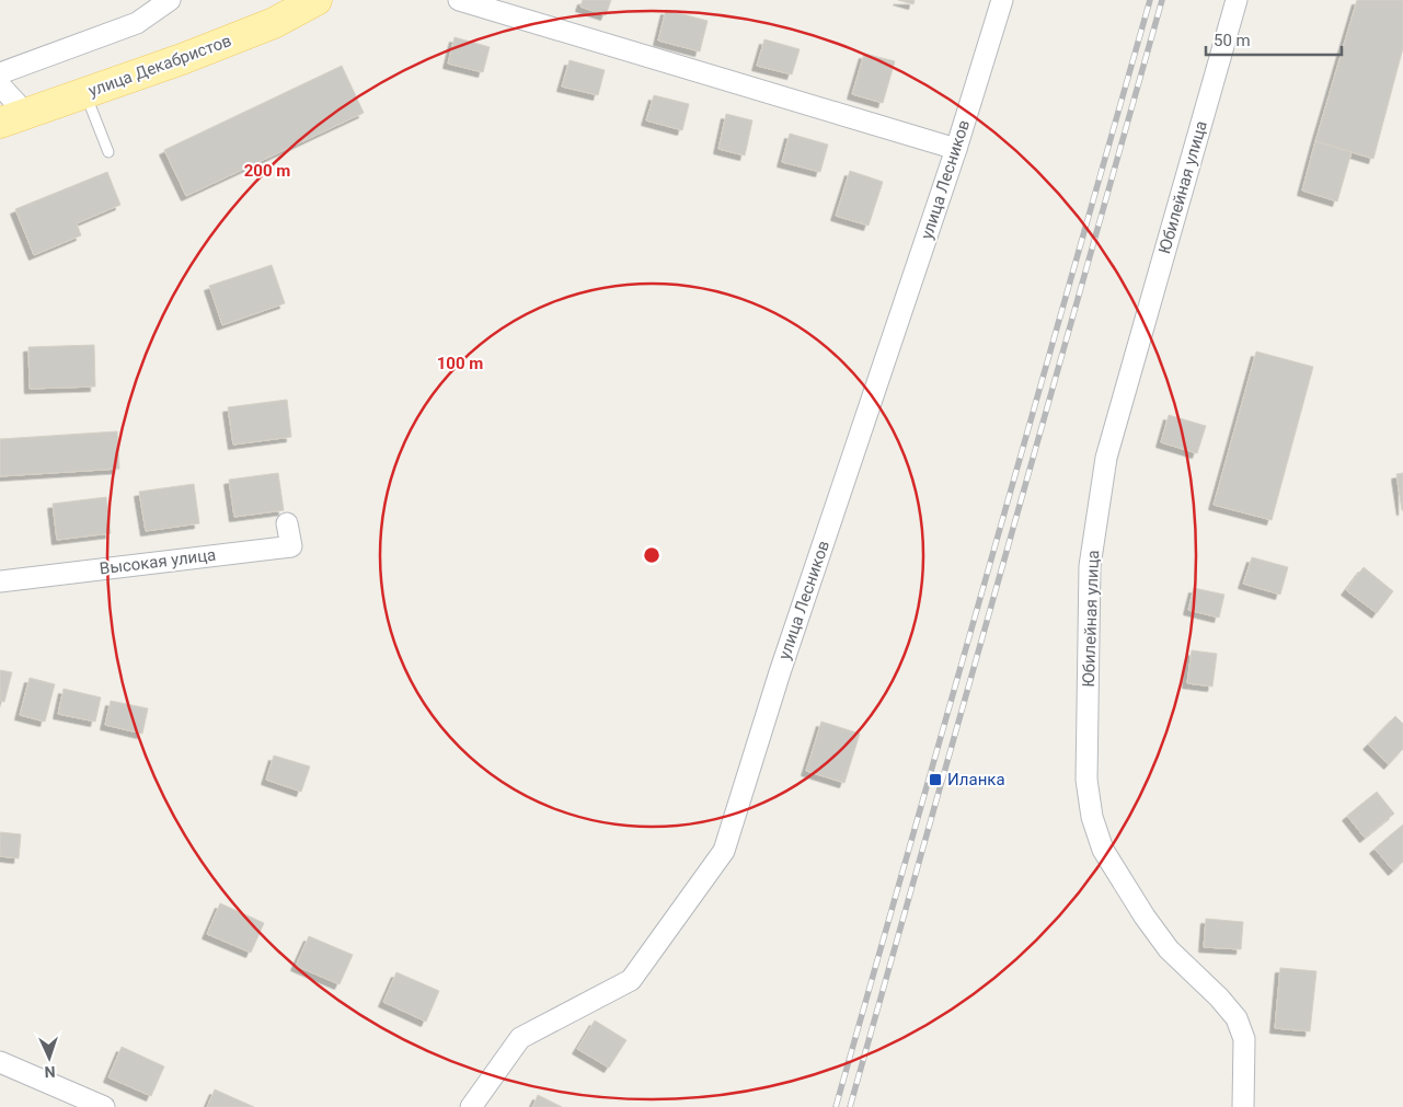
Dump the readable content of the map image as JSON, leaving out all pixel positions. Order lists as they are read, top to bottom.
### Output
{
  "streets": {
    "main road": ["улица Декабристов"],
    "street": ["улица Лесников", "Юбилейная улица", "Высокая улица"]
  },
  "places": {
    "transit": ["Иланка"]
  },
  "scale_bar": "50 m",
  "north": "bottom",
  "rings": ["200 m", "100 m"]
}
